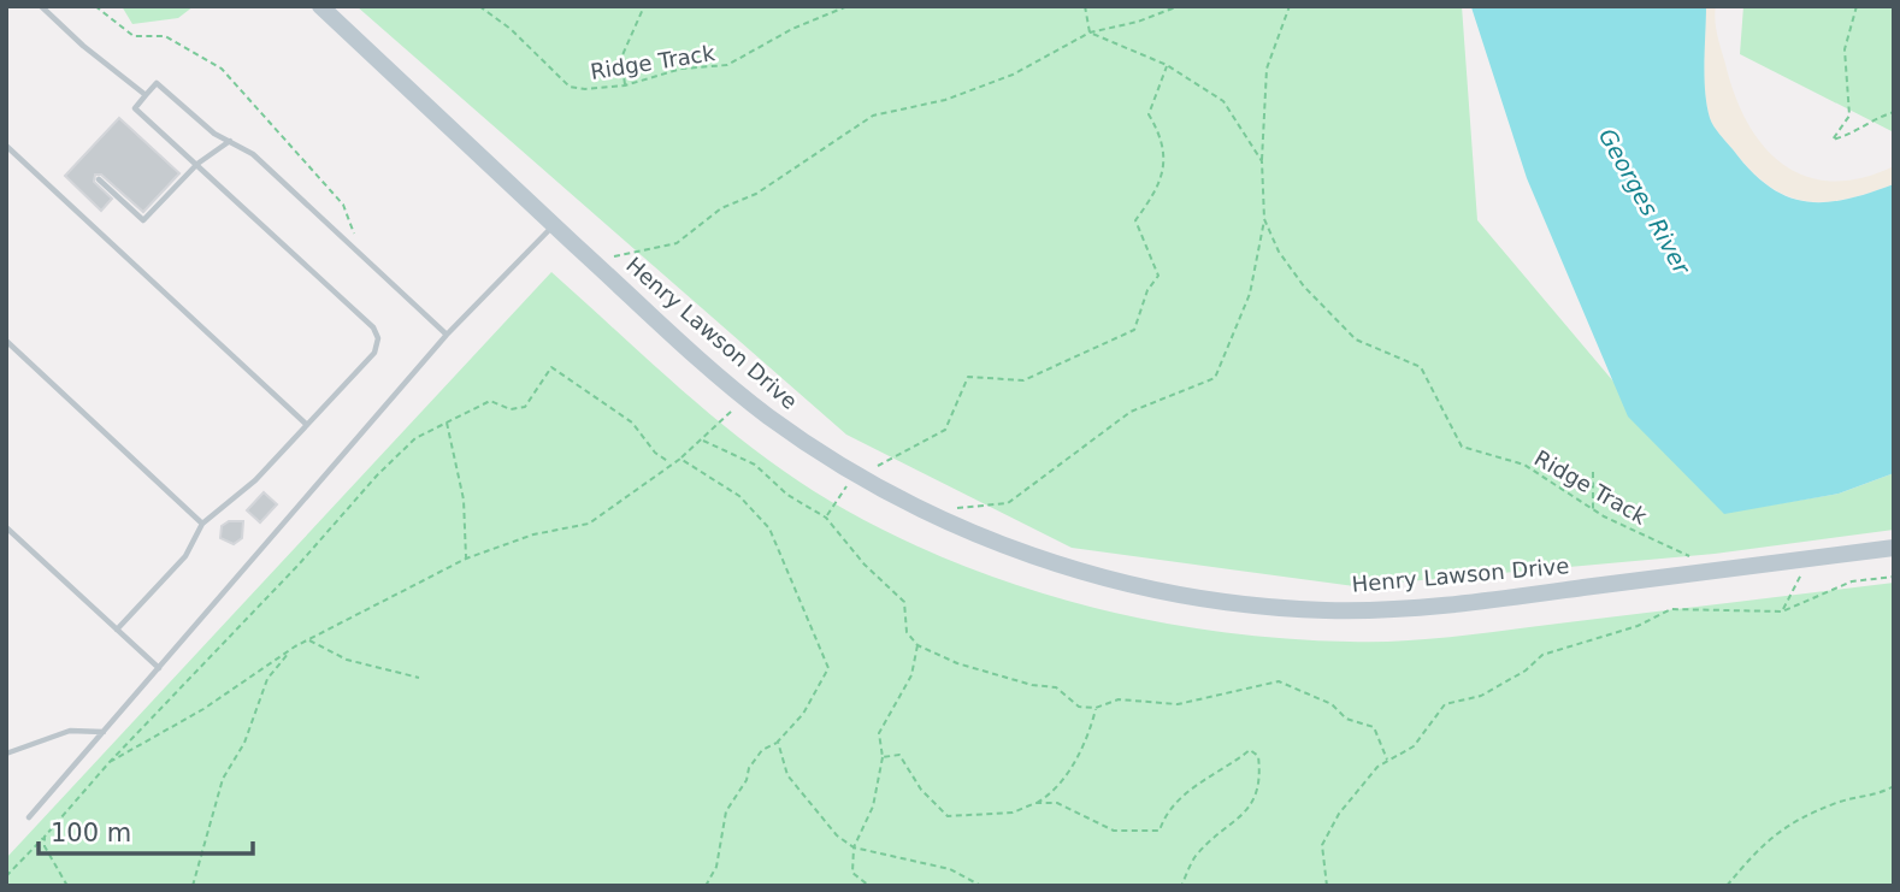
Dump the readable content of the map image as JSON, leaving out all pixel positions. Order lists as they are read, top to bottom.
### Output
{
  "streets": {
    "main road": ["Henry Lawson Drive"],
    "path": ["Ridge Track"]
  },
  "crossings": [
    ["Ridge Track", "Henry Lawson Drive"]
  ],
  "water": ["Georges River"],
  "scale_bar": "100 m"
}
